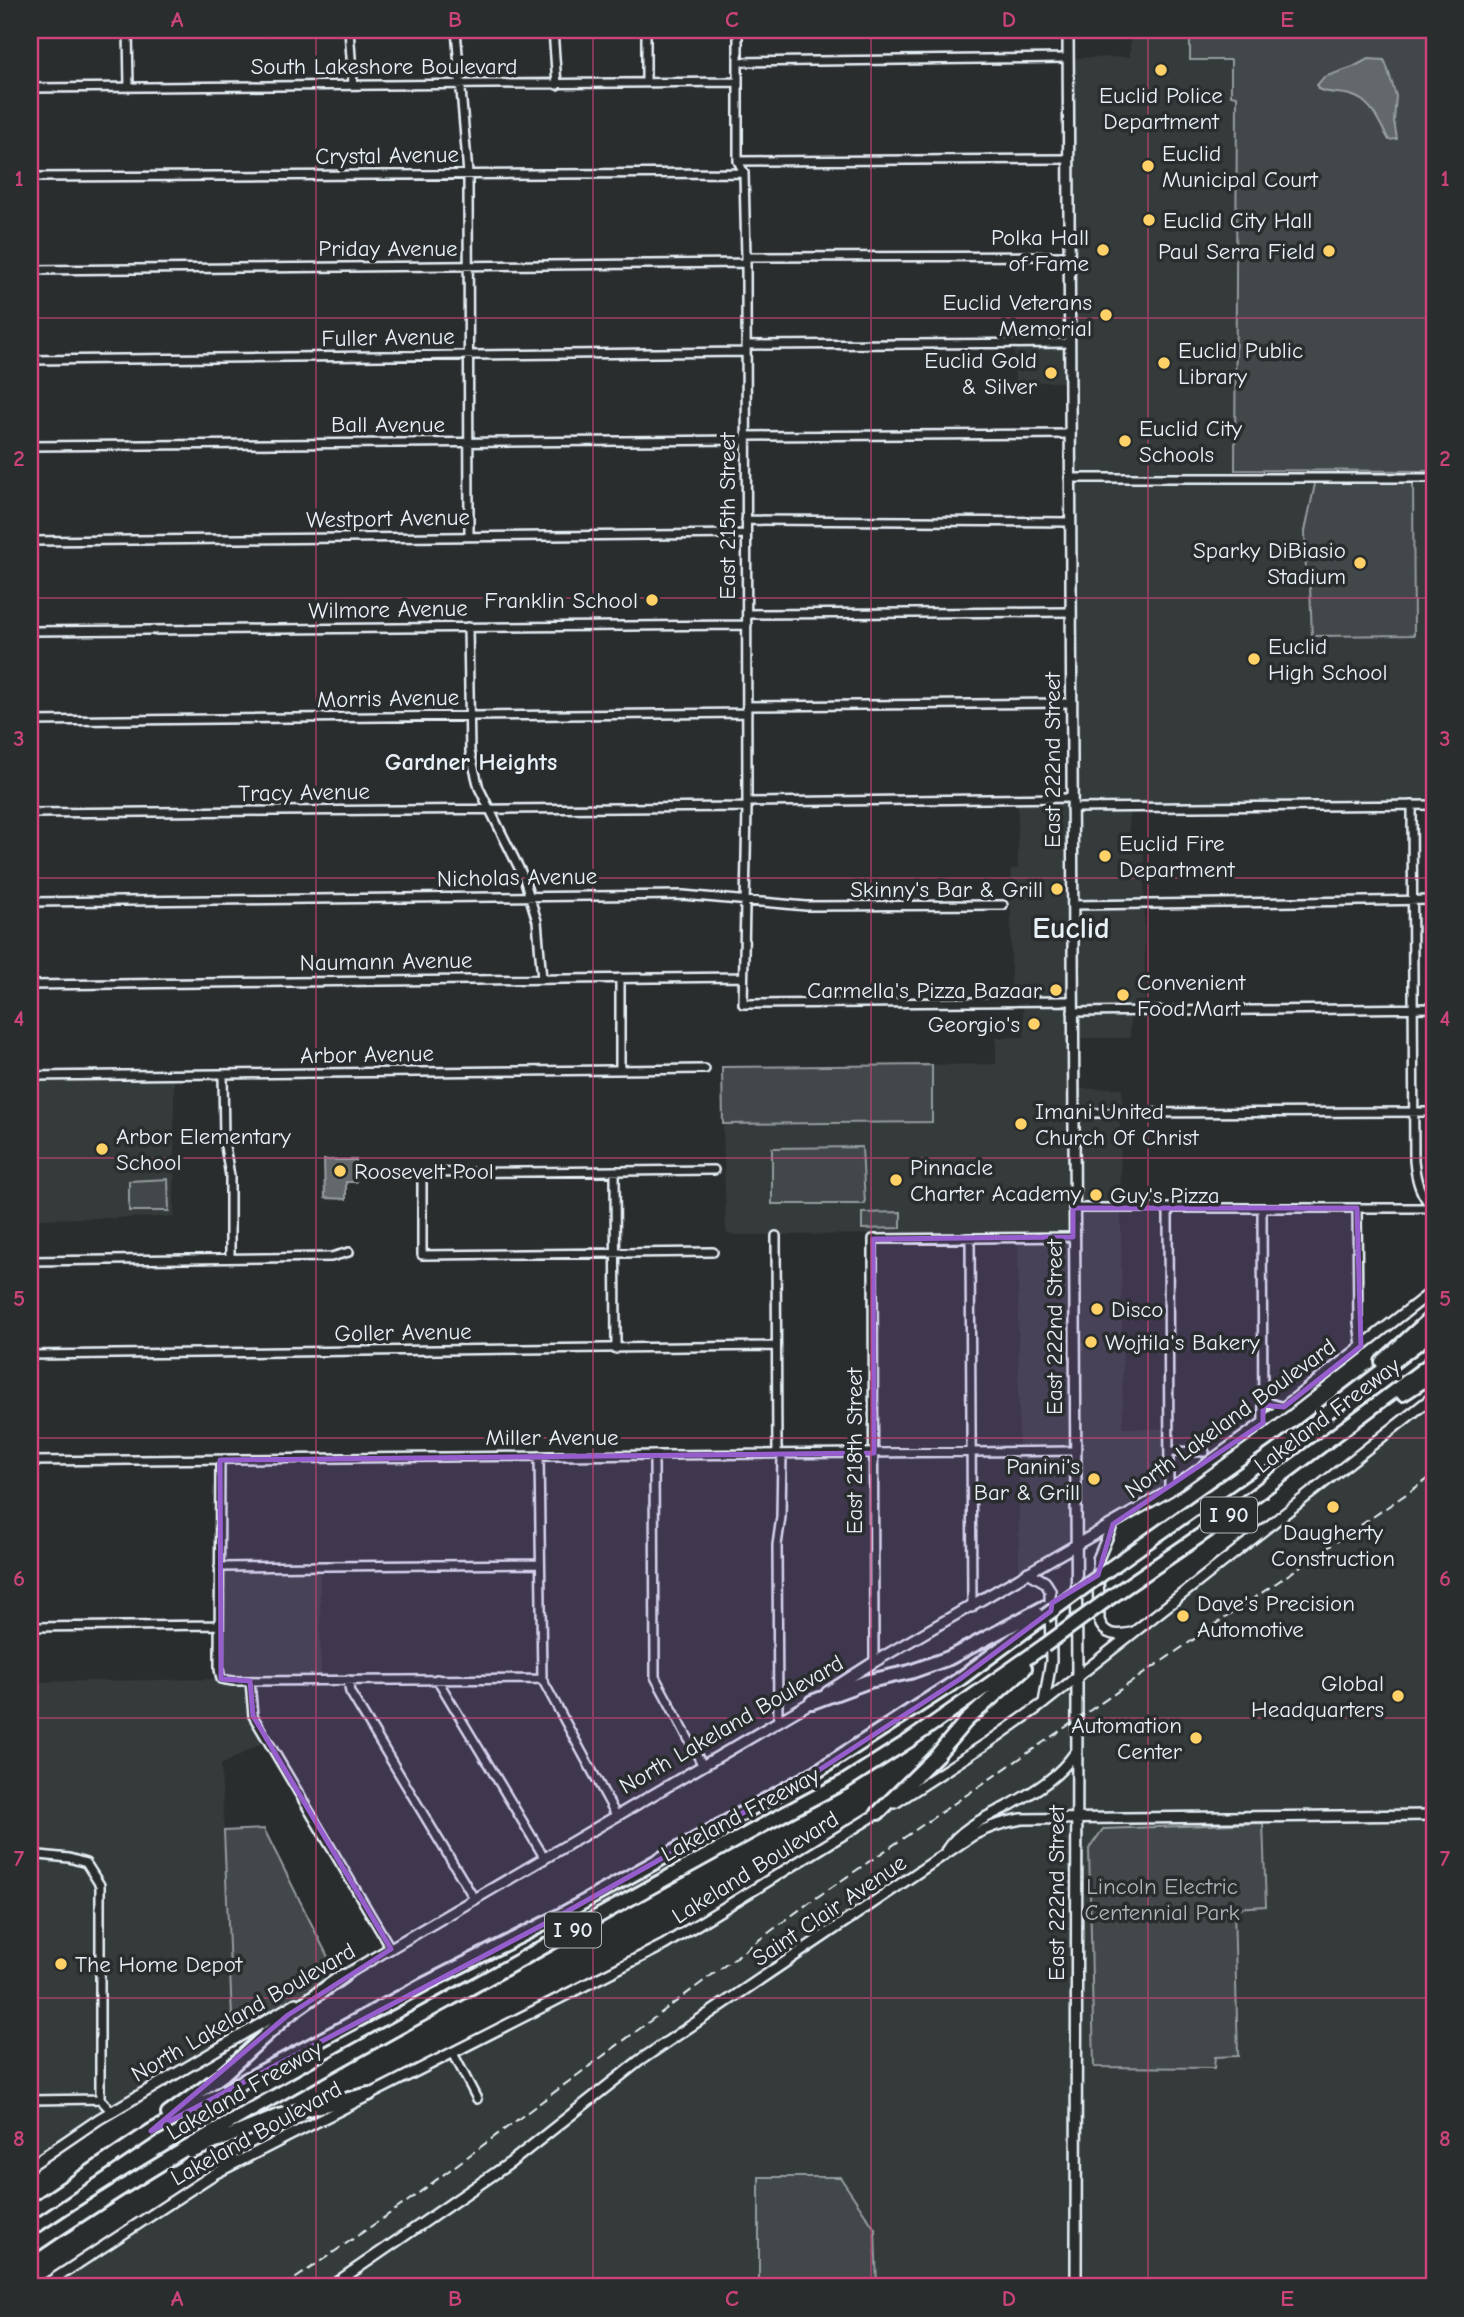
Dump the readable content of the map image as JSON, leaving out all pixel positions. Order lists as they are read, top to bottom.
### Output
{
  "streets": {
    "highway": ["Lakeland Freeway", "I 90"],
    "street": [
      "South Lakeshore Boulevard",
      "Crystal Avenue",
      "Priday Avenue",
      "Fuller Avenue",
      "Ball Avenue",
      "East 215th Street",
      "Westport Avenue",
      "Wilmore Avenue",
      "Morris Avenue",
      "East 222nd Street",
      "Tracy Avenue",
      "Nicholas Avenue",
      "Naumann Avenue",
      "Arbor Avenue",
      "Goller Avenue",
      "North Lakeland Boulevard",
      "Miller Avenue",
      "East 218th Street",
      "Lakeland Boulevard",
      "Saint Clair Avenue"
    ]
  },
  "crossings": [
    ["South Lakeshore Boulevard", "East 215th Street"],
    ["Crystal Avenue", "East 215th Street"],
    ["Priday Avenue", "East 215th Street"],
    ["Priday Avenue", "East 222nd Street"],
    ["Fuller Avenue", "East 215th Street"],
    ["Fuller Avenue", "East 222nd Street"],
    ["Ball Avenue", "East 215th Street"],
    ["Ball Avenue", "East 222nd Street"],
    ["East 215th Street", "Westport Avenue"],
    ["East 215th Street", "Wilmore Avenue"],
    ["East 215th Street", "Morris Avenue"],
    ["East 215th Street", "East 222nd Street"],
    ["East 215th Street", "Tracy Avenue"],
    ["East 215th Street", "Nicholas Avenue"],
    ["East 215th Street", "Naumann Avenue"],
    ["Morris Avenue", "East 222nd Street"],
    ["East 222nd Street", "Tracy Avenue"],
    ["East 222nd Street", "North Lakeland Boulevard"],
    ["East 222nd Street", "Miller Avenue"],
    ["East 222nd Street", "Lakeland Boulevard"],
    ["East 222nd Street", "Saint Clair Avenue"],
    ["North Lakeland Boulevard", "East 218th Street"],
    ["Miller Avenue", "East 218th Street"]
  ],
  "districts": ["Gardner Heights", "Euclid"],
  "parks": ["Lincoln Electric Centennial Park"],
  "places": [
    "Euclid Police Department",
    "Euclid Municipal Court",
    "Euclid City Hall",
    "Polka Hall of Fame",
    "Paul Serra Field",
    "Euclid Veterans Memorial",
    "Euclid Public Library",
    "Euclid Gold & Silver",
    "Euclid City Schools",
    "Sparky DiBiasio Stadium",
    "Franklin School",
    "Euclid High School",
    "Euclid Fire Department",
    "Skinny's Bar & Grill",
    "Carmella's Pizza Bazaar",
    "Convenient Food Mart",
    "Georgio's",
    "Imani United Church Of Christ",
    "Arbor Elementary School",
    "Roosevelt Pool",
    "Pinnacle Charter Academy",
    "Guy's Pizza",
    "Disco",
    "Wojtila's Bakery",
    "Panini's Bar & Grill",
    "Daugherty Construction",
    "Dave's Precision Automotive",
    "Global Headquarters",
    "Automation Center",
    "The Home Depot"
  ],
  "grid": {
    "columns": [
      "A",
      "B",
      "C",
      "D",
      "E"
    ],
    "rows": [
      "1",
      "2",
      "3",
      "4",
      "5",
      "6",
      "7",
      "8"
    ]
  }
}
